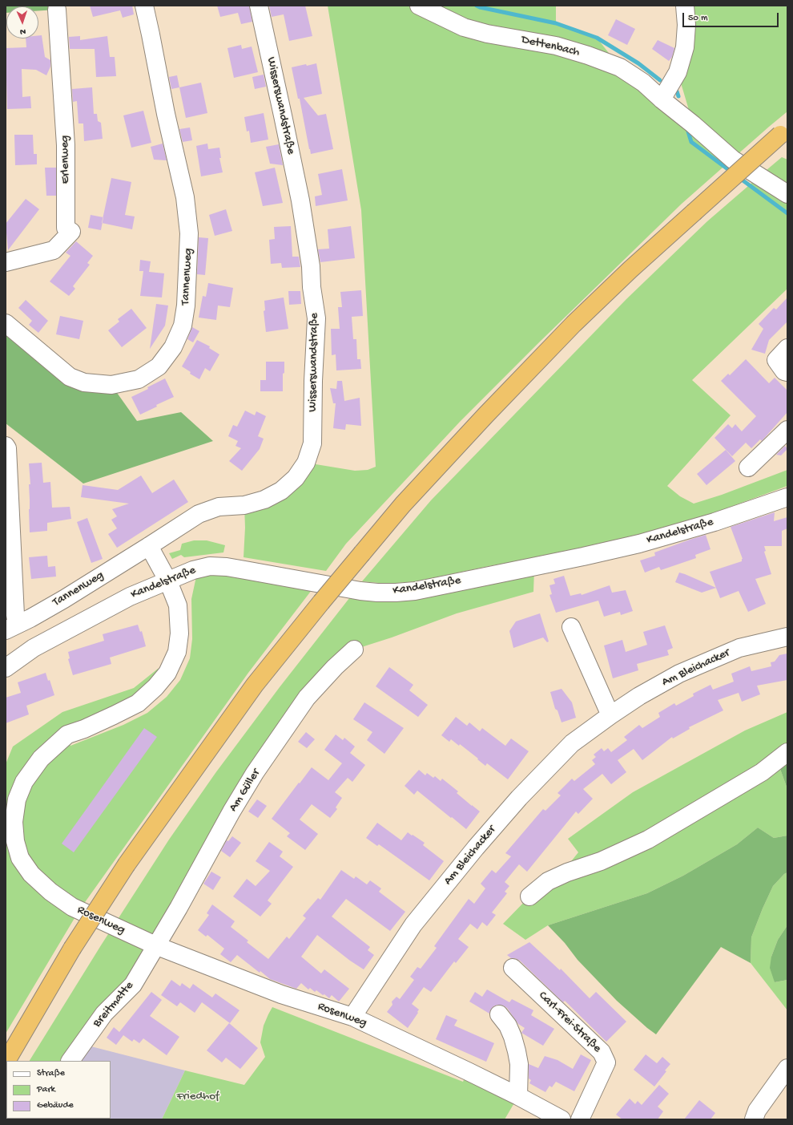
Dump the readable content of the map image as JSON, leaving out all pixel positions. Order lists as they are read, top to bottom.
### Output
{
  "streets": {
    "street": [
      "Dettenbach",
      "Wisserswandstraße",
      "Erlenweg",
      "Tannenweg",
      "Kandelstraße",
      "Am Bleichacker",
      "Am Güller",
      "Rosenweg",
      "Breitmatte",
      "Carl-Frei-Straße"
    ]
  },
  "crossings": [
    ["Wisserswandstraße", "Tannenweg"],
    ["Wisserswandstraße", "Rosenweg"],
    ["Tannenweg", "Rosenweg"],
    ["Kandelstraße", "Rosenweg"],
    ["Am Bleichacker", "Rosenweg"],
    ["Am Güller", "Rosenweg"],
    ["Am Güller", "Breitmatte"],
    ["Rosenweg", "Breitmatte"]
  ],
  "parks": ["Friedhof"],
  "legend": ["Straße", "Park", "Gebäude"],
  "scale_bar": "50 m",
  "north": "bottom"
}
